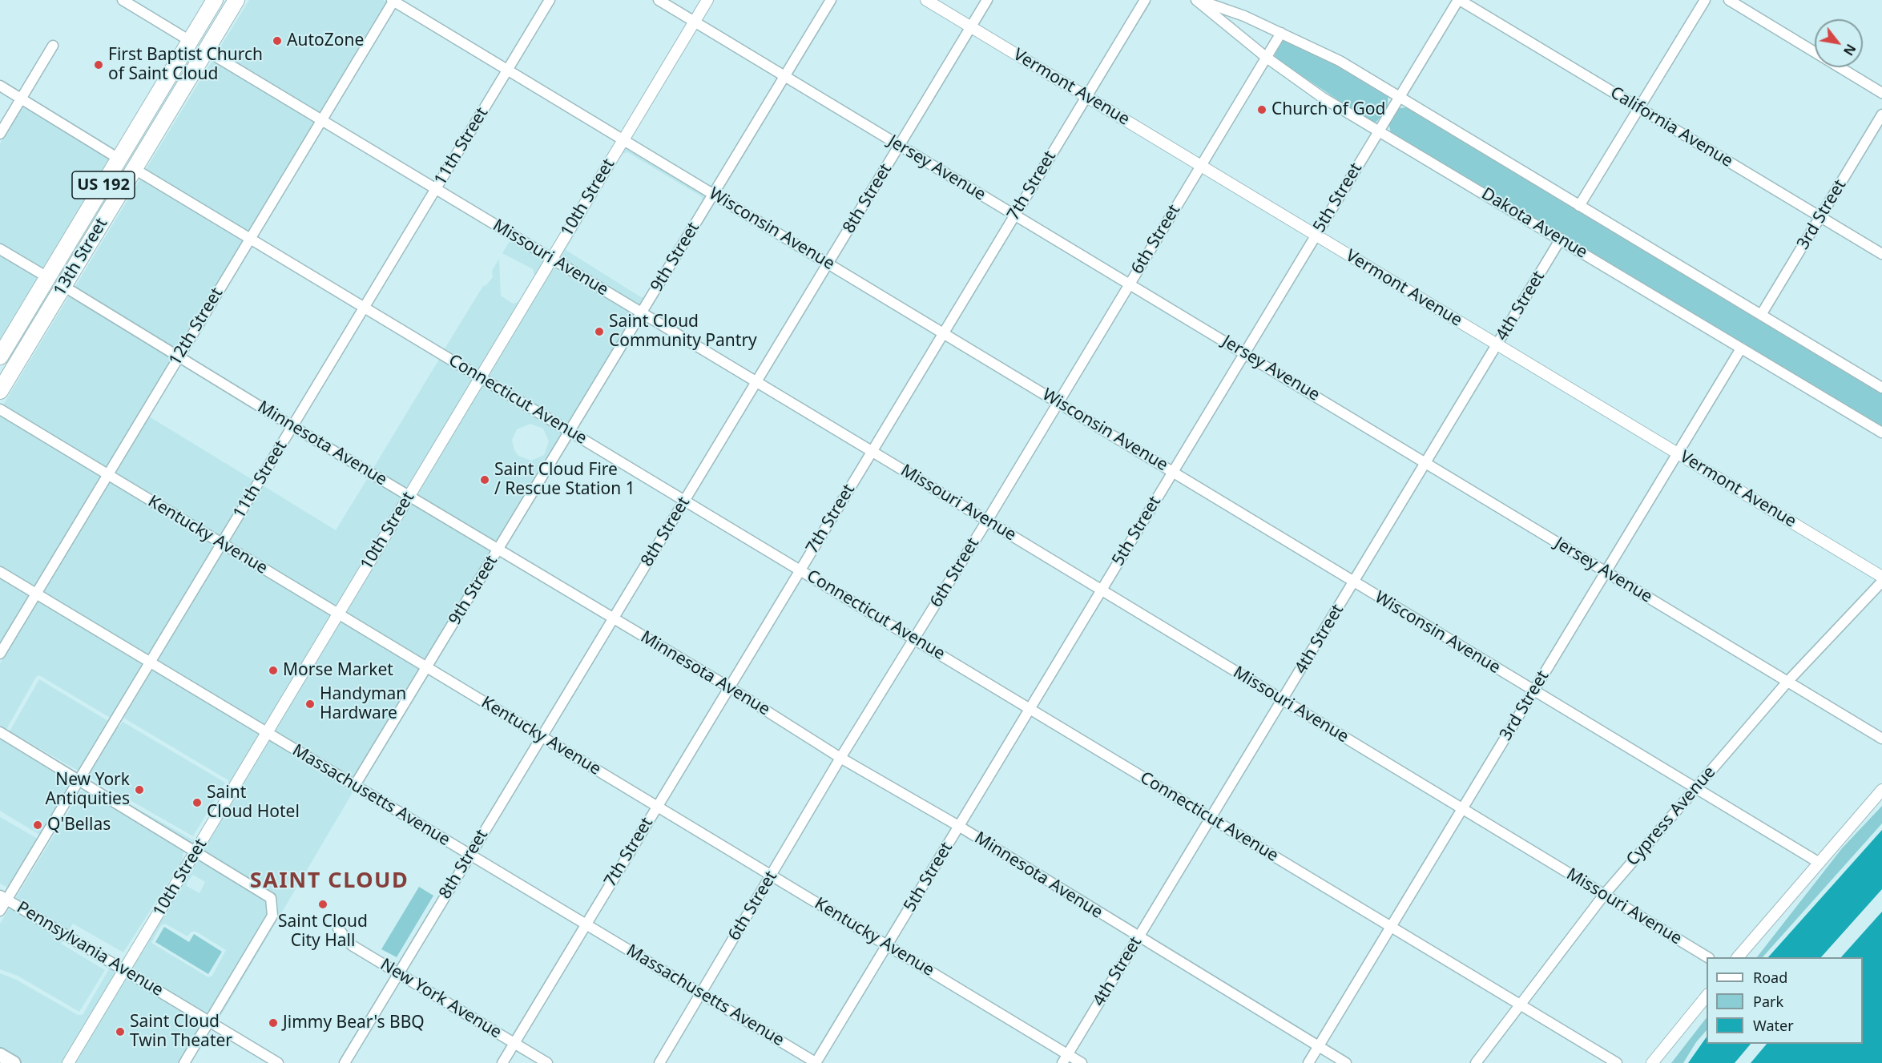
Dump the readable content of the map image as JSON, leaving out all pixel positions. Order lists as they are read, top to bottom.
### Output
{
  "streets": {
    "highway": ["US 192", "13th Street"],
    "street": [
      "Vermont Avenue",
      "California Avenue",
      "11th Street",
      "Jersey Avenue",
      "7th Street",
      "10th Street",
      "5th Street",
      "8th Street",
      "3rd Street",
      "Dakota Avenue",
      "Wisconsin Avenue",
      "6th Street",
      "9th Street",
      "Missouri Avenue",
      "4th Street",
      "12th Street",
      "Connecticut Avenue",
      "Minnesota Avenue",
      "Kentucky Avenue",
      "Massachusetts Avenue",
      "Cypress Avenue",
      "Pennsylvania Avenue",
      "New York Avenue"
    ]
  },
  "crossings": [
    ["Vermont Avenue", "7th Street"],
    ["Vermont Avenue", "5th Street"],
    ["Vermont Avenue", "8th Street"],
    ["Vermont Avenue", "3rd Street"],
    ["Vermont Avenue", "6th Street"],
    ["Vermont Avenue", "4th Street"],
    ["California Avenue", "5th Street"],
    ["California Avenue", "3rd Street"],
    ["11th Street", "Wisconsin Avenue"],
    ["11th Street", "Missouri Avenue"],
    ["11th Street", "Connecticut Avenue"],
    ["11th Street", "Minnesota Avenue"],
    ["11th Street", "Kentucky Avenue"],
    ["11th Street", "Massachusetts Avenue"],
    ["11th Street", "Pennsylvania Avenue"],
    ["Jersey Avenue", "7th Street"],
    ["Jersey Avenue", "10th Street"],
    ["Jersey Avenue", "5th Street"],
    ["Jersey Avenue", "8th Street"],
    ["Jersey Avenue", "3rd Street"],
    ["Jersey Avenue", "6th Street"],
    ["Jersey Avenue", "9th Street"],
    ["Jersey Avenue", "4th Street"],
    ["Jersey Avenue", "Cypress Avenue"],
    ["7th Street", "Wisconsin Avenue"],
    ["7th Street", "Missouri Avenue"],
    ["7th Street", "Connecticut Avenue"],
    ["7th Street", "Minnesota Avenue"],
    ["7th Street", "Kentucky Avenue"],
    ["7th Street", "Massachusetts Avenue"],
    ["7th Street", "New York Avenue"],
    ["10th Street", "Wisconsin Avenue"],
    ["10th Street", "Missouri Avenue"],
    ["10th Street", "Connecticut Avenue"],
    ["10th Street", "Minnesota Avenue"],
    ["10th Street", "Kentucky Avenue"],
    ["10th Street", "Massachusetts Avenue"],
    ["10th Street", "Pennsylvania Avenue"],
    ["5th Street", "Dakota Avenue"],
    ["5th Street", "Wisconsin Avenue"],
    ["5th Street", "Missouri Avenue"],
    ["5th Street", "Connecticut Avenue"],
    ["5th Street", "Minnesota Avenue"],
    ["5th Street", "Kentucky Avenue"],
    ["5th Street", "Massachusetts Avenue"],
    ["8th Street", "Wisconsin Avenue"],
    ["8th Street", "Missouri Avenue"],
    ["8th Street", "Connecticut Avenue"],
    ["8th Street", "Minnesota Avenue"],
    ["8th Street", "Kentucky Avenue"],
    ["8th Street", "Massachusetts Avenue"],
    ["8th Street", "New York Avenue"],
    ["3rd Street", "Dakota Avenue"],
    ["3rd Street", "Wisconsin Avenue"],
    ["3rd Street", "Missouri Avenue"],
    ["3rd Street", "Connecticut Avenue"],
    ["3rd Street", "Minnesota Avenue"],
    ["Dakota Avenue", "6th Street"],
    ["Dakota Avenue", "4th Street"],
    ["Wisconsin Avenue", "6th Street"],
    ["Wisconsin Avenue", "9th Street"],
    ["Wisconsin Avenue", "4th Street"],
    ["Wisconsin Avenue", "12th Street"],
    ["Wisconsin Avenue", "Cypress Avenue"],
    ["6th Street", "Missouri Avenue"],
    ["6th Street", "Connecticut Avenue"],
    ["6th Street", "Minnesota Avenue"],
    ["6th Street", "Kentucky Avenue"],
    ["6th Street", "Massachusetts Avenue"],
    ["13th Street", "Missouri Avenue"],
    ["13th Street", "Connecticut Avenue"],
    ["13th Street", "Minnesota Avenue"],
    ["9th Street", "Missouri Avenue"],
    ["9th Street", "Connecticut Avenue"],
    ["9th Street", "Minnesota Avenue"],
    ["9th Street", "Kentucky Avenue"],
    ["9th Street", "Massachusetts Avenue"],
    ["Missouri Avenue", "4th Street"],
    ["Missouri Avenue", "12th Street"],
    ["Missouri Avenue", "Cypress Avenue"],
    ["4th Street", "Connecticut Avenue"],
    ["4th Street", "Minnesota Avenue"],
    ["4th Street", "Kentucky Avenue"],
    ["12th Street", "Connecticut Avenue"],
    ["12th Street", "Minnesota Avenue"],
    ["12th Street", "Kentucky Avenue"],
    ["12th Street", "Massachusetts Avenue"],
    ["Connecticut Avenue", "Cypress Avenue"]
  ],
  "districts": ["SAINT CLOUD"],
  "places": [
    "AutoZone",
    "First Baptist Church of Saint Cloud",
    "Church of God",
    "Saint Cloud Community Pantry",
    "Saint Cloud Fire / Rescue Station 1",
    "Morse Market",
    "Handyman Hardware",
    "New York Antiquities",
    "Saint Cloud Hotel",
    "Q'Bellas",
    "Saint Cloud City Hall",
    "Jimmy Bear's BBQ",
    "Saint Cloud Twin Theater"
  ],
  "legend": ["Road", "Park", "Water"],
  "north": "bottom right"
}
